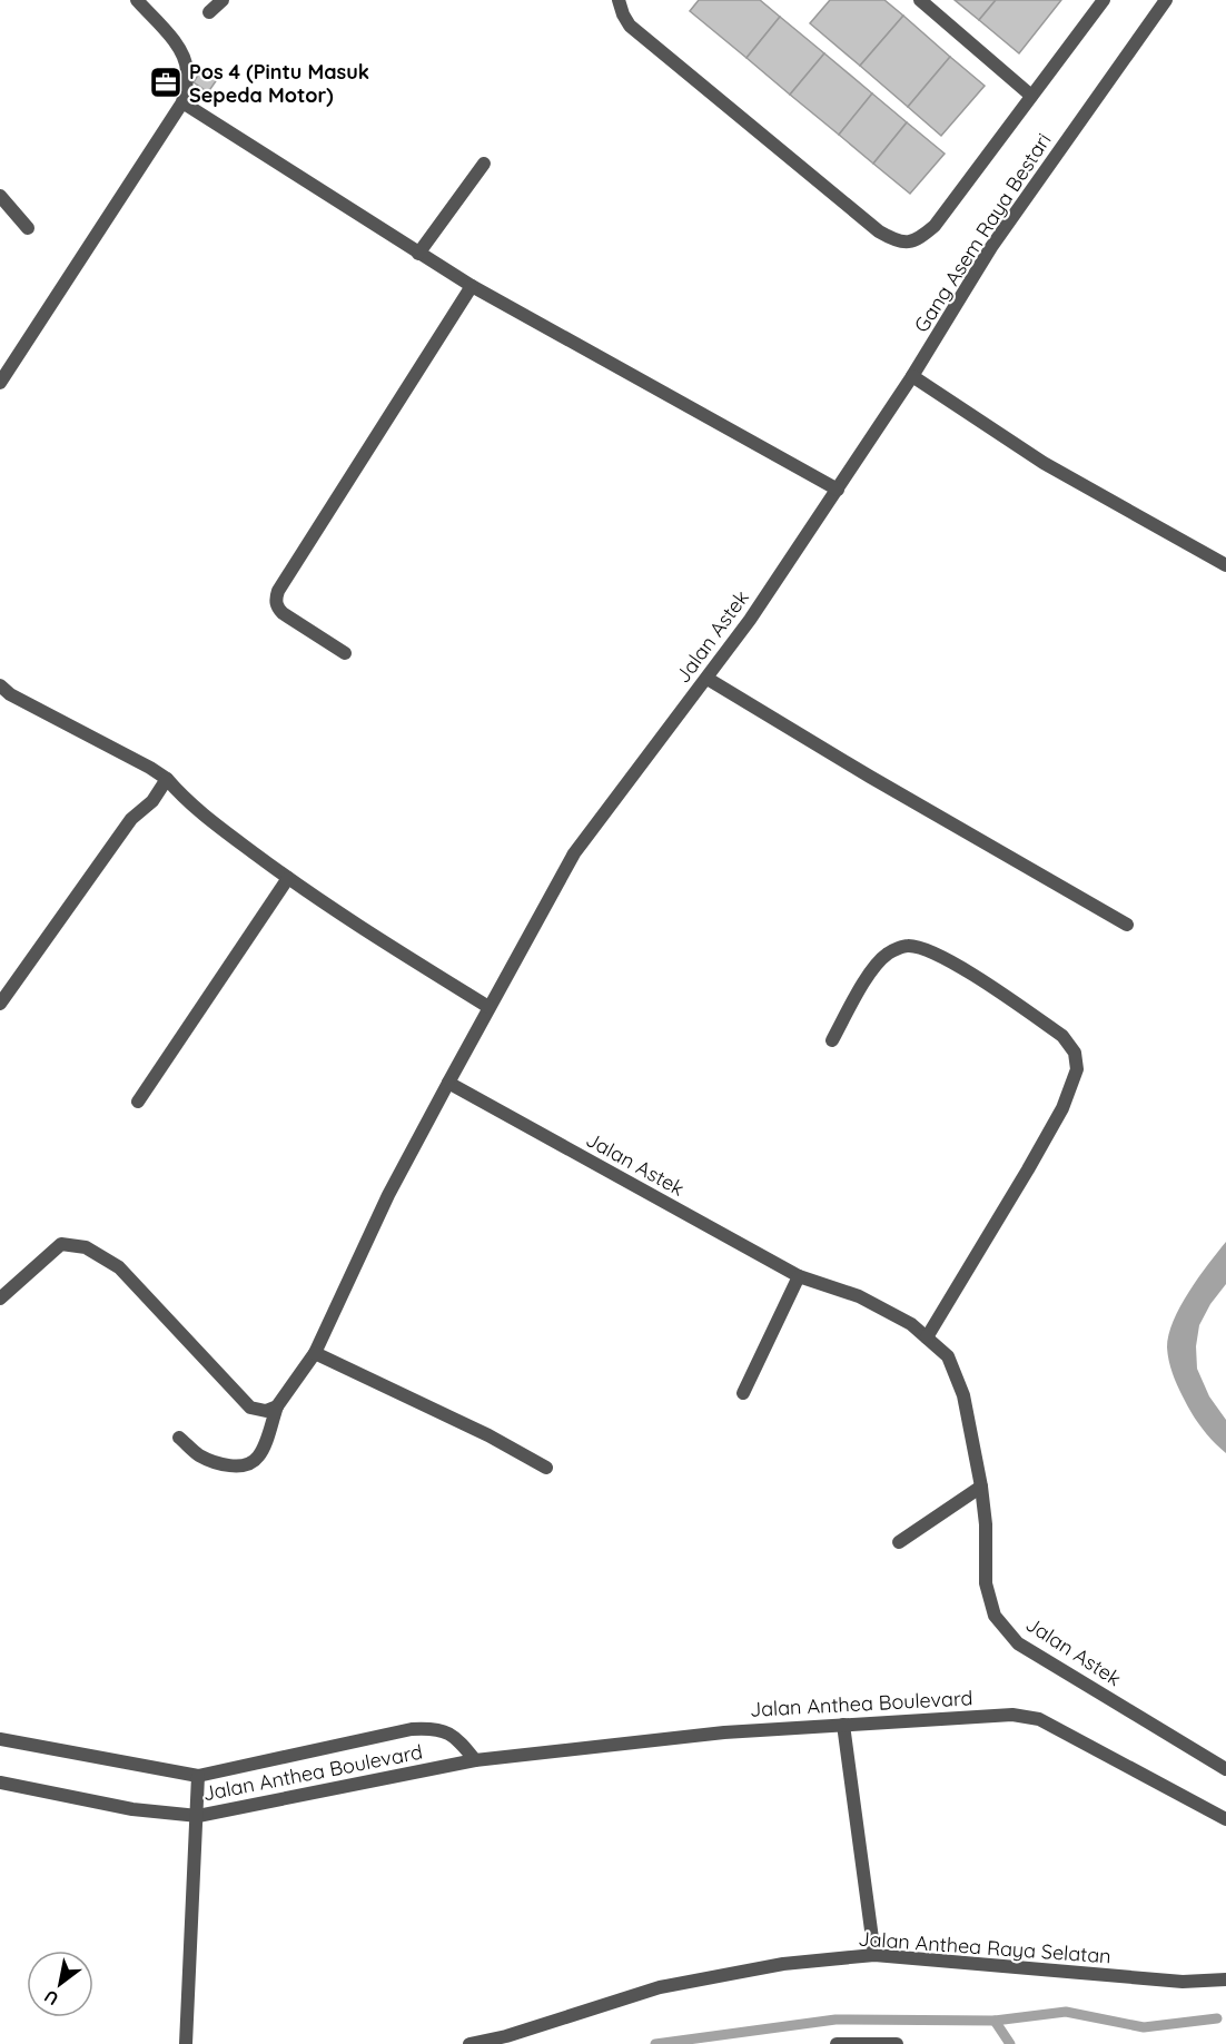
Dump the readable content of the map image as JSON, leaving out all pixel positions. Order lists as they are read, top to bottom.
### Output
{
  "streets": {
    "street": [
      "Gang Asem Raya Bestari",
      "Jalan Astek",
      "Jalan Anthea Boulevard",
      "Jalan Anthea Raya Selatan"
    ]
  },
  "crossings": [
    ["Gang Asem Raya Bestari", "Jalan Astek"]
  ],
  "places": {
    "office": ["Pos 4 (Pintu Masuk Sepeda Motor)"]
  },
  "north": "bottom left"
}
